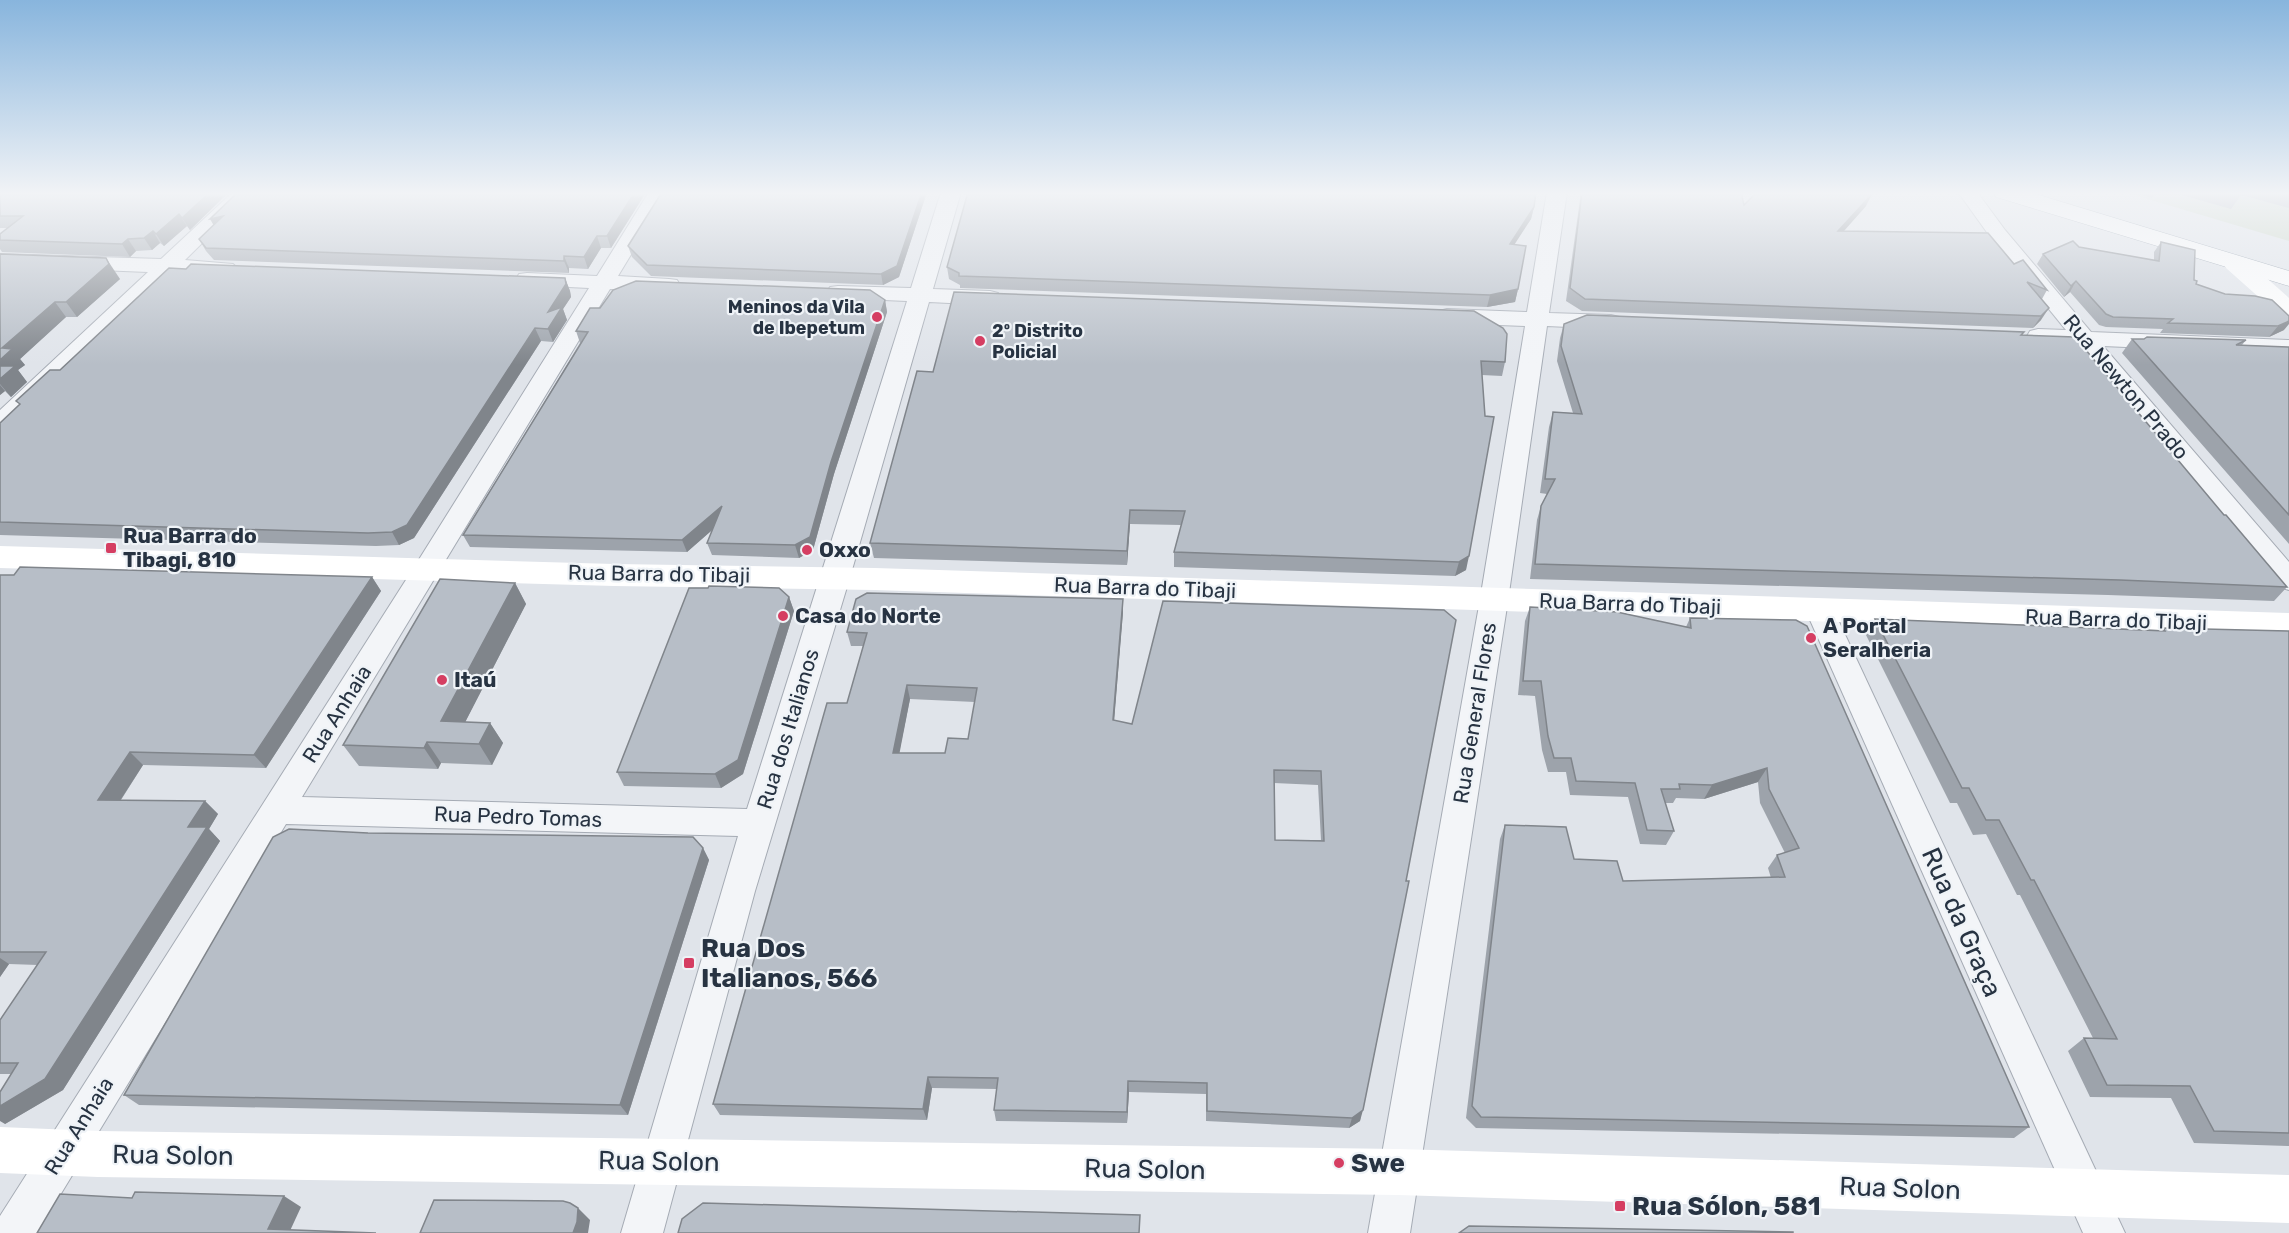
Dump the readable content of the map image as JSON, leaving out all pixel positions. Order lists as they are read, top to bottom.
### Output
{
  "streets": {
    "main road": ["Rua Barra do Tibaji", "Rua Solon"],
    "street": [
      "Rua Newton Prado",
      "Rua General Flores",
      "Rua Anhaia",
      "Rua dos Italianos",
      "Rua Pedro Tomas",
      "Rua da Graça"
    ]
  },
  "crossings": [
    ["Rua Barra do Tibaji", "Rua General Flores"],
    ["Rua Barra do Tibaji", "Rua Anhaia"],
    ["Rua Barra do Tibaji", "Rua dos Italianos"],
    ["Rua Barra do Tibaji", "Rua da Graça"],
    ["Rua General Flores", "Rua Solon"],
    ["Rua Anhaia", "Rua Pedro Tomas"],
    ["Rua Anhaia", "Rua Solon"],
    ["Rua dos Italianos", "Rua Pedro Tomas"],
    ["Rua dos Italianos", "Rua Solon"],
    ["Rua da Graça", "Rua Solon"]
  ],
  "places": {
    "other": [
      "Meninos da Vila de Ibepetum",
      "2º Distrito Policial",
      "Oxxo",
      "Casa do Norte",
      "A Portal Seralheria",
      "Itaú",
      "Swe"
    ],
    "transit": ["Rua Barra do Tibagi, 810", "Rua Dos Italianos, 566", "Rua Sólon, 581"]
  }
}
